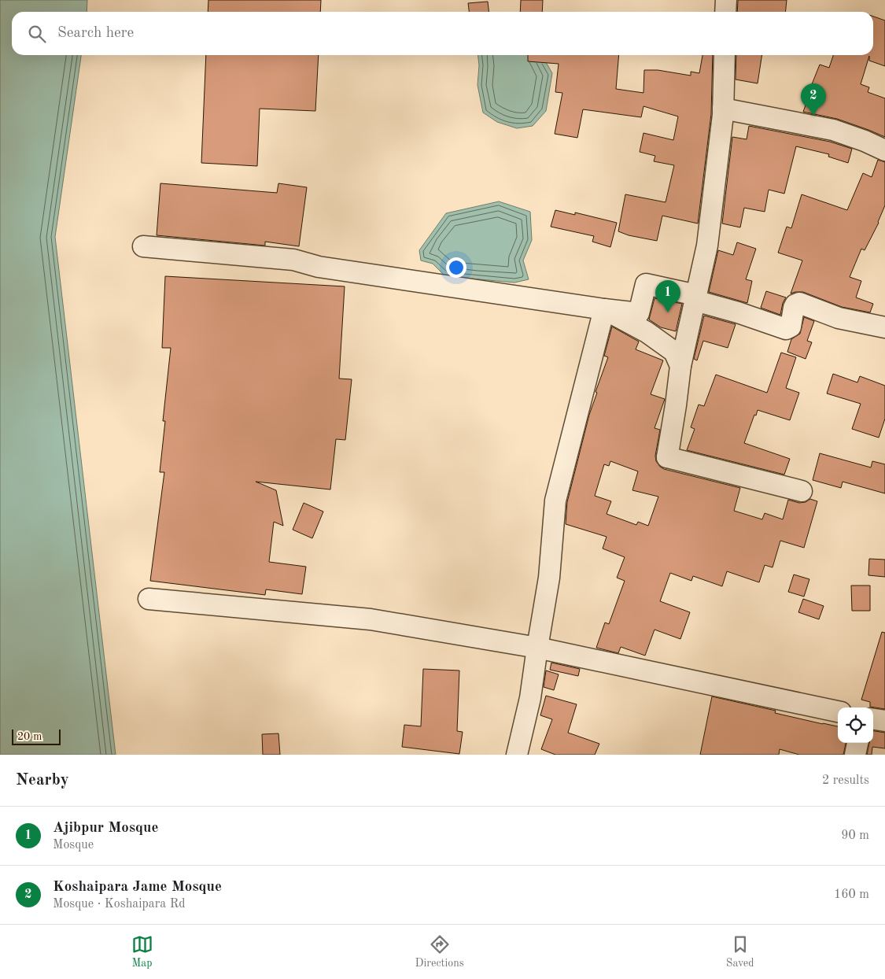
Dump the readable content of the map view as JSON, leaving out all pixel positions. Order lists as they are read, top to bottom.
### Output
{
  "scale_bar": "20 m",
  "page": {
    "search": "Search here",
    "pins": ["2", "1"],
    "scale": "20 m",
    "heading": ["Nearby", "2 results"],
    "list": [
      {
        "mark": "1",
        "name": "Ajibpur Mosque",
        "note": "Mosque",
        "value": "90 m"
      },
      {
        "mark": "2",
        "name": "Koshaipara Jame Mosque",
        "note": "Mosque · Koshaipara Rd",
        "value": "160 m"
      }
    ],
    "nav": ["Map", "Directions", "Saved"]
  }
}
